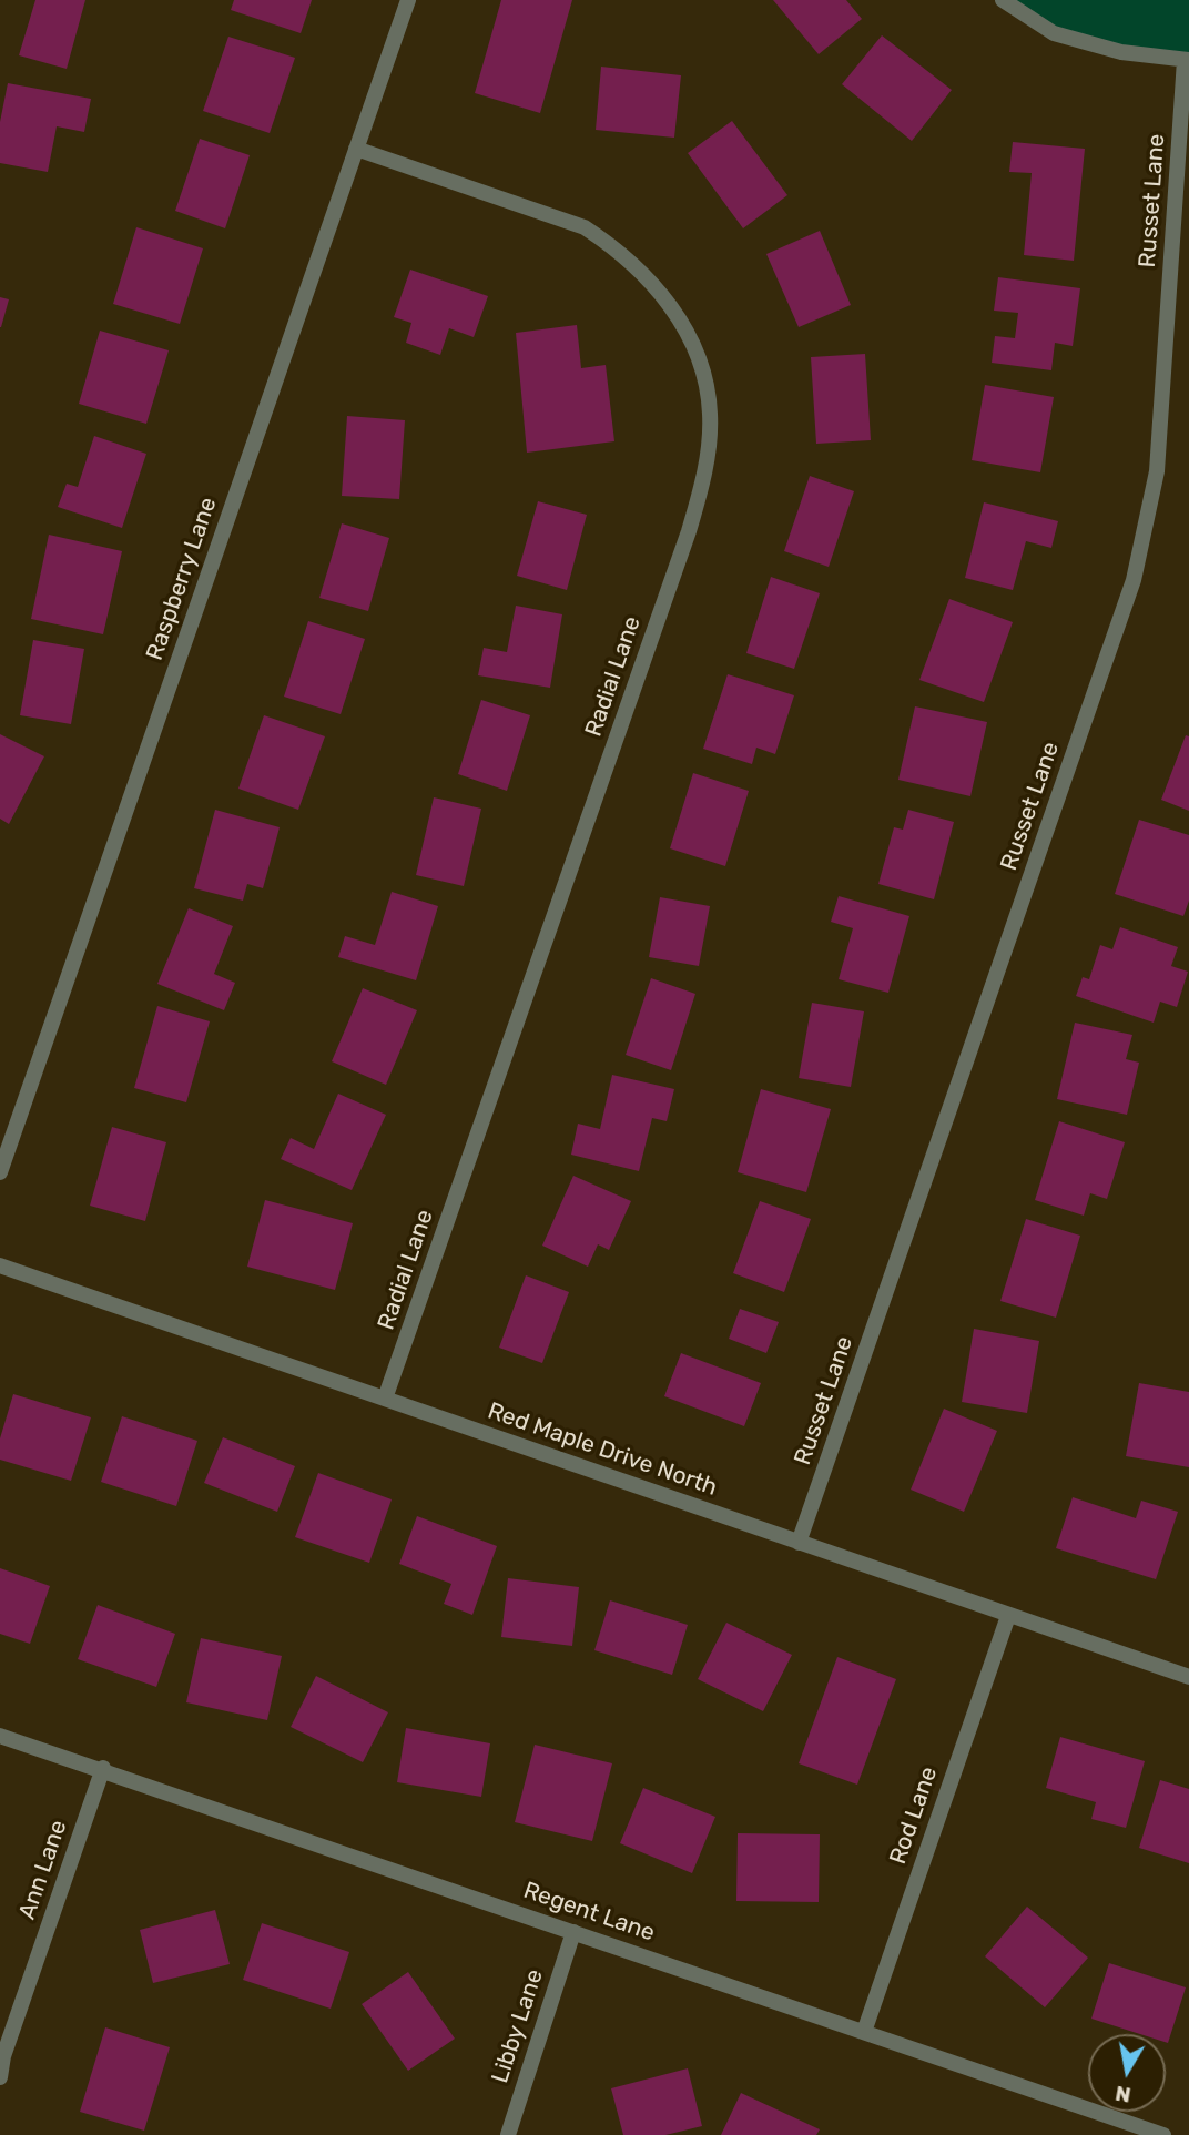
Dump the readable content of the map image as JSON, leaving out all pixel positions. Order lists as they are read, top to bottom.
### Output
{
  "streets": {
    "street": [
      "Russet Lane",
      "Raspberry Lane",
      "Radial Lane",
      "Red Maple Drive North",
      "Rod Lane",
      "Ann Lane",
      "Regent Lane",
      "Libby Lane"
    ]
  },
  "crossings": [
    ["Russet Lane", "Red Maple Drive North"],
    ["Raspberry Lane", "Radial Lane"],
    ["Radial Lane", "Red Maple Drive North"],
    ["Red Maple Drive North", "Rod Lane"],
    ["Rod Lane", "Regent Lane"],
    ["Ann Lane", "Regent Lane"],
    ["Regent Lane", "Libby Lane"]
  ],
  "north": "bottom"
}
